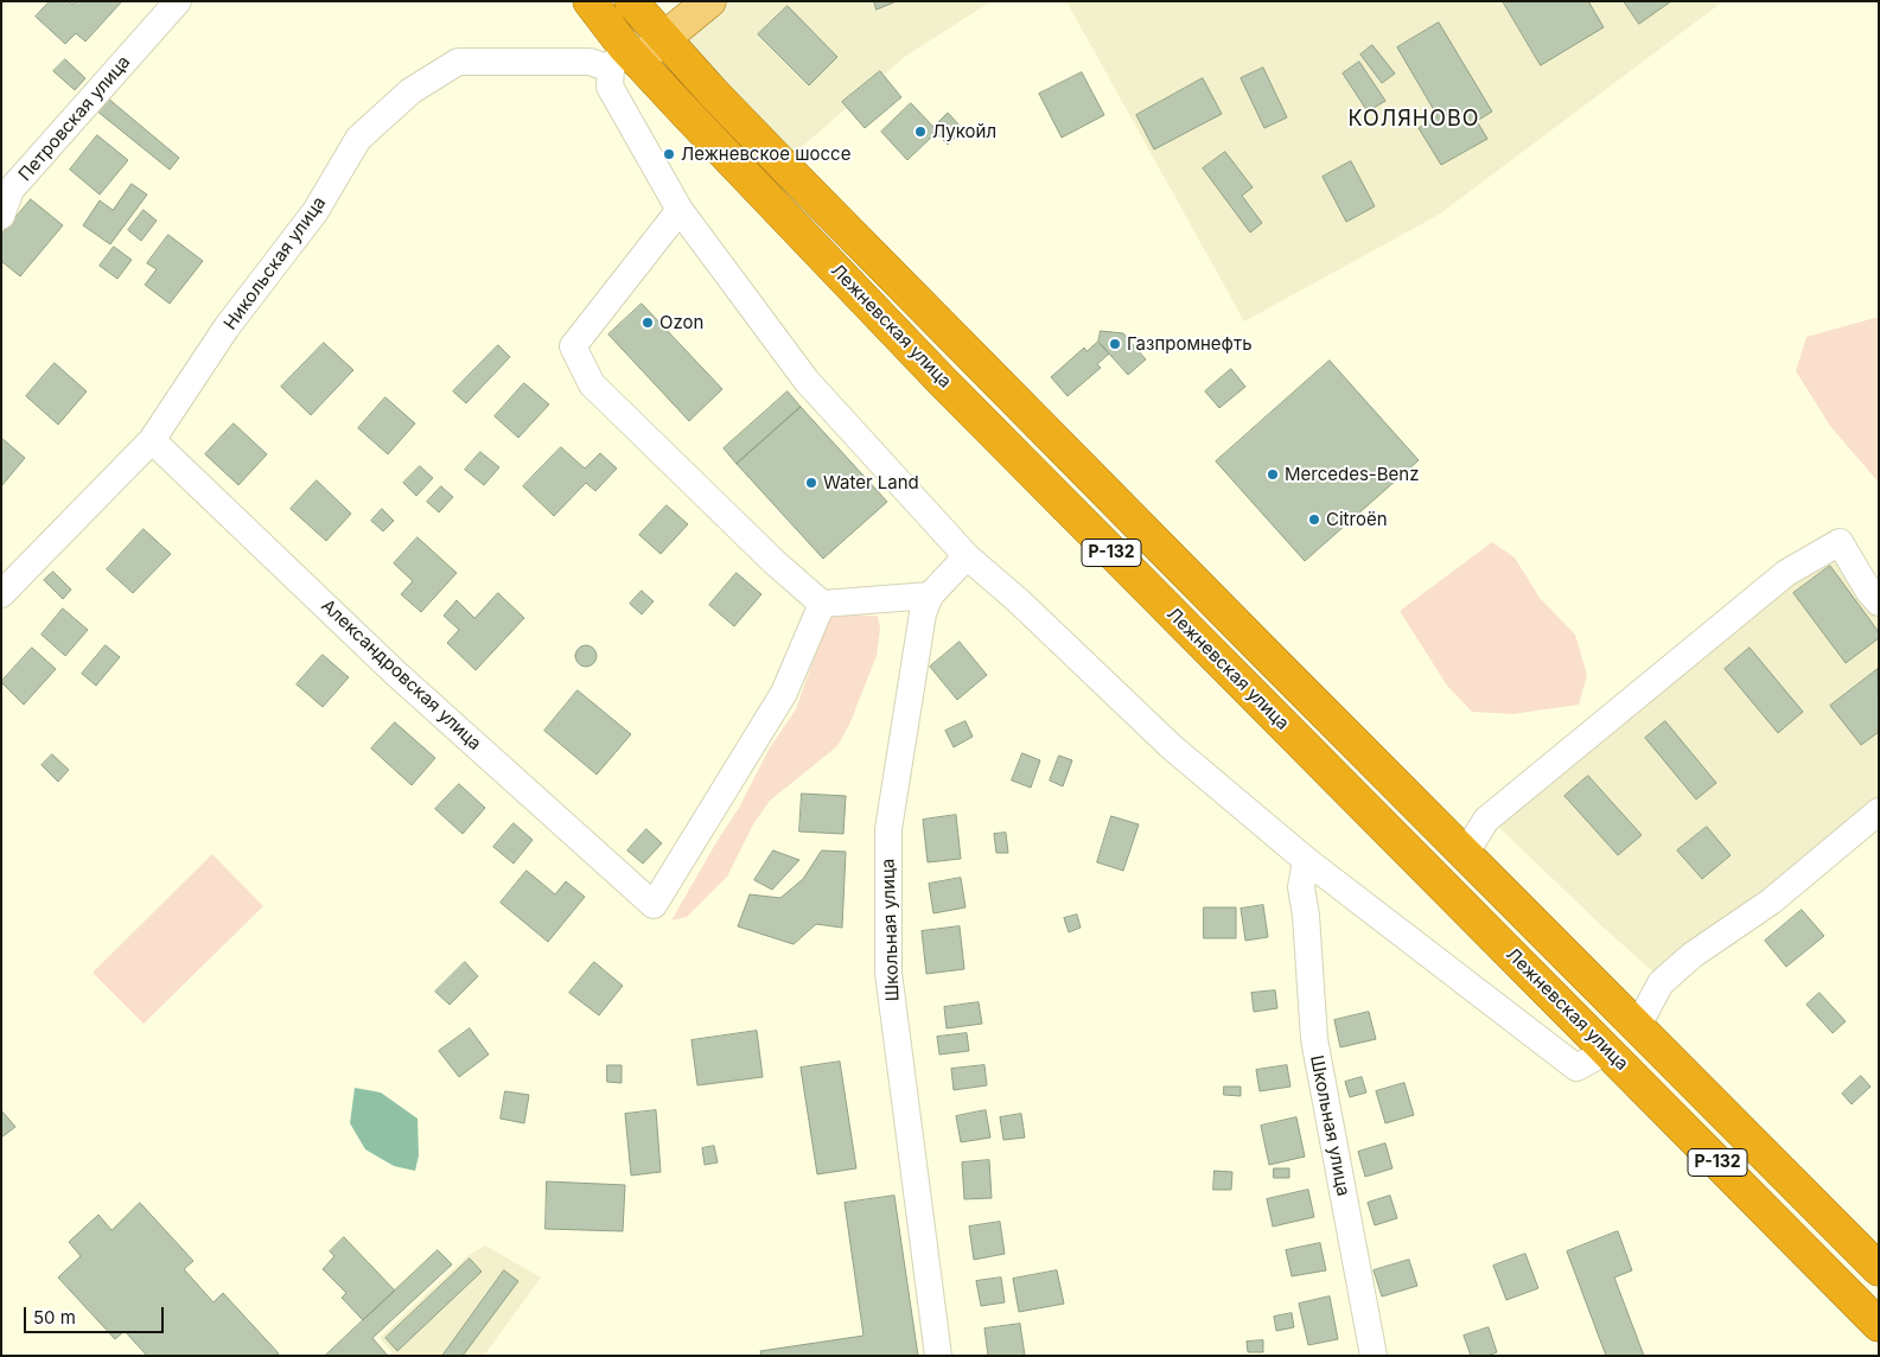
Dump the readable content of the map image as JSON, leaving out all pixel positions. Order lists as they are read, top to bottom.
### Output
{
  "streets": {
    "highway": ["Лежневская улица", "Р-132"],
    "street": [
      "Петровская улица",
      "Никольская улица",
      "Александровская улица",
      "Школьная улица"
    ]
  },
  "crossings": [
    ["Никольская улица", "Лежневская улица"],
    ["Никольская улица", "Александровская улица"]
  ],
  "districts": ["КОЛЯНОВО"],
  "places": [
    "Лукойл",
    "Лежневское шоссе",
    "Ozon",
    "Газпромнефть",
    "Mercedes-Benz",
    "Water Land",
    "Citroën"
  ],
  "scale_bar": "50 m"
}
